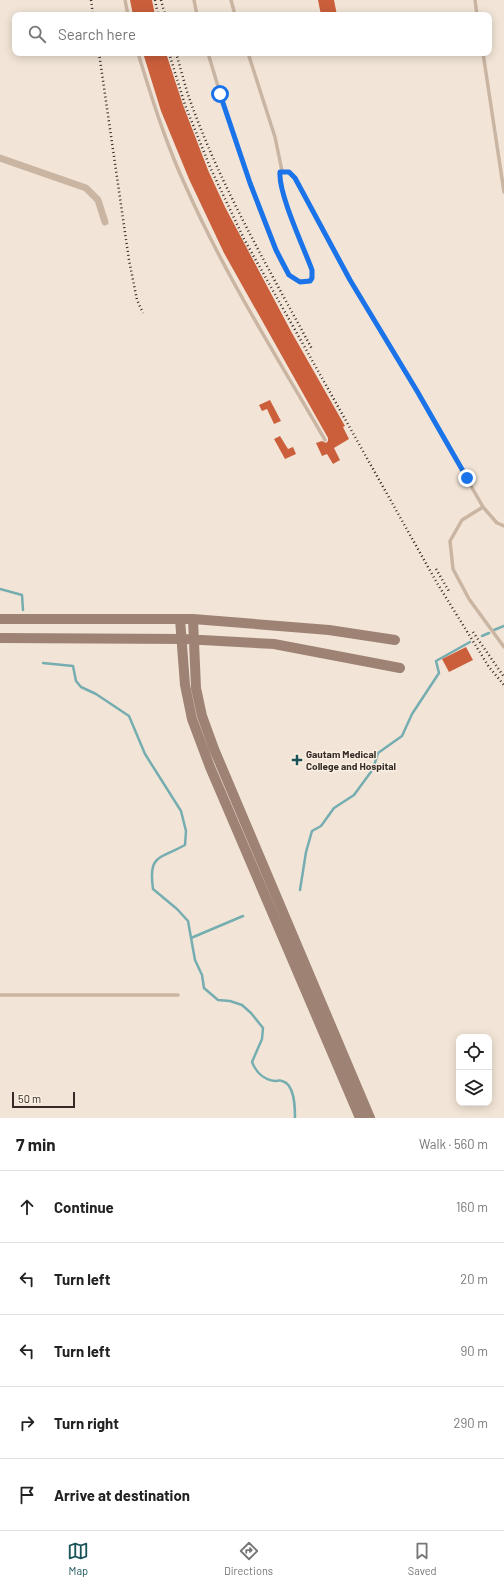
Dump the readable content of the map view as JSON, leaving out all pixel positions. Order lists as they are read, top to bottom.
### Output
{
  "places": {
    "health": ["Gautam Medical College and Hospital"]
  },
  "scale_bar": "50 m",
  "page": {
    "search": "Search here",
    "scale": "50 m",
    "heading": ["7 min", "Walk · 560 m"],
    "list": [
      ["Continue", "160 m"],
      ["Turn left", "20 m"],
      ["Turn left", "90 m"],
      ["Turn right", "290 m"],
      "Arrive at destination"
    ],
    "nav": ["Map", "Directions", "Saved"]
  }
}
